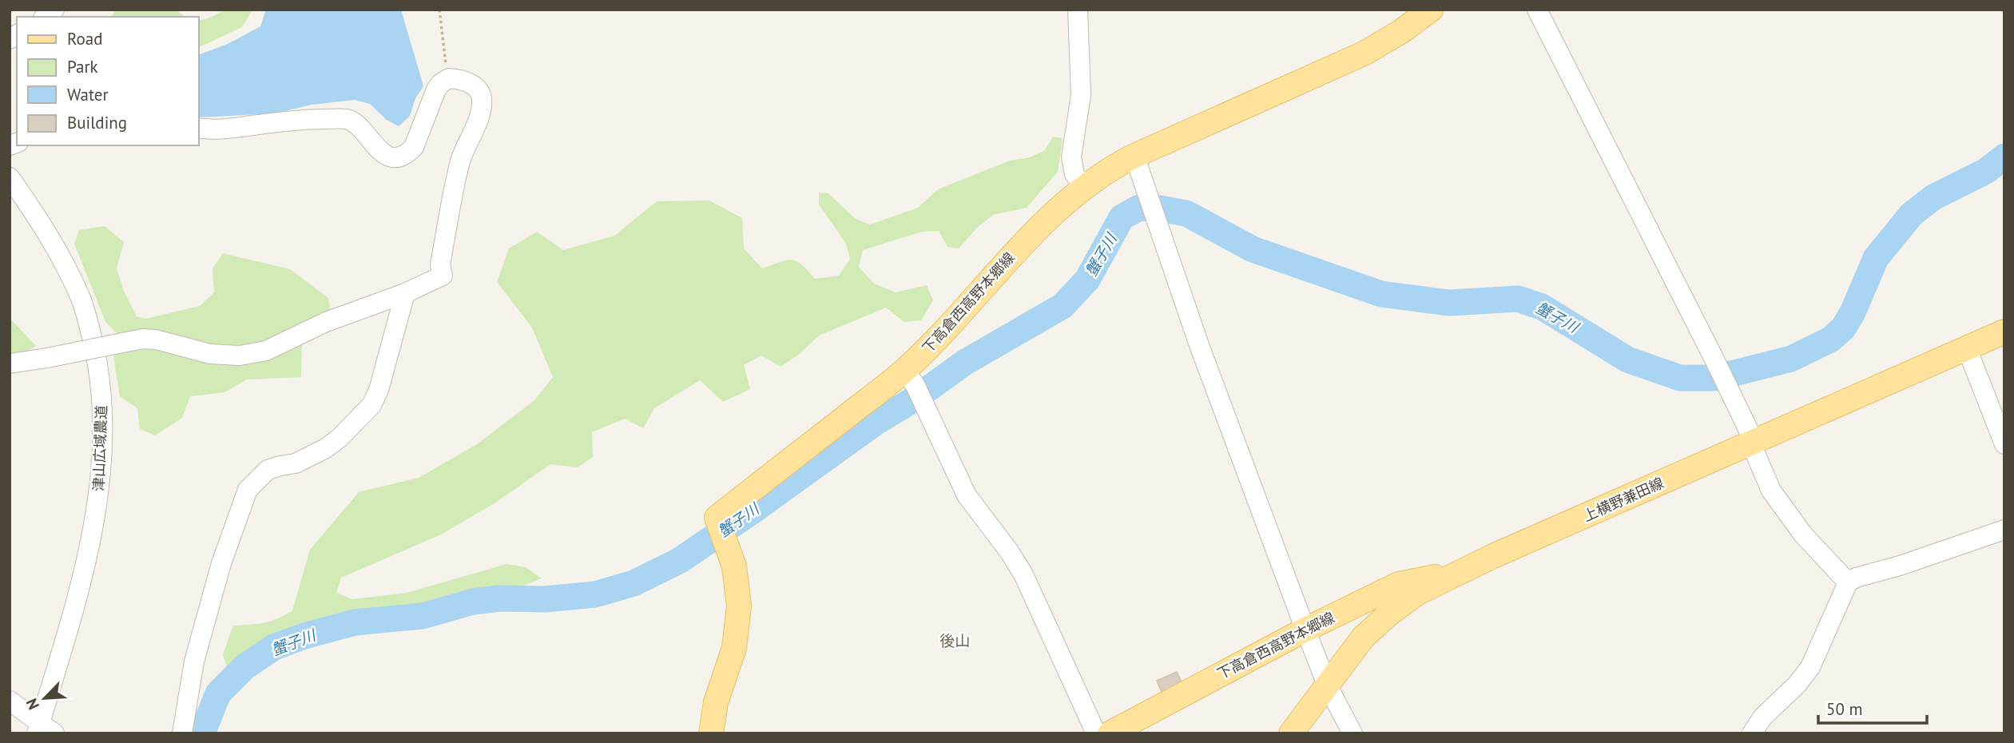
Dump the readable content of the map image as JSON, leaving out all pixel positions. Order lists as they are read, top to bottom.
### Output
{
  "streets": {
    "main road": ["下高倉西高野本郷線", "上横野兼田線"],
    "street": ["津山広域農道"]
  },
  "crossings": [
    ["下高倉西高野本郷線", "上横野兼田線"]
  ],
  "districts": ["後山"],
  "water": ["蟹子川"],
  "legend": [
    "Road",
    "Park",
    "Water",
    "Building"
  ],
  "scale_bar": "50 m",
  "north": "bottom left"
}
